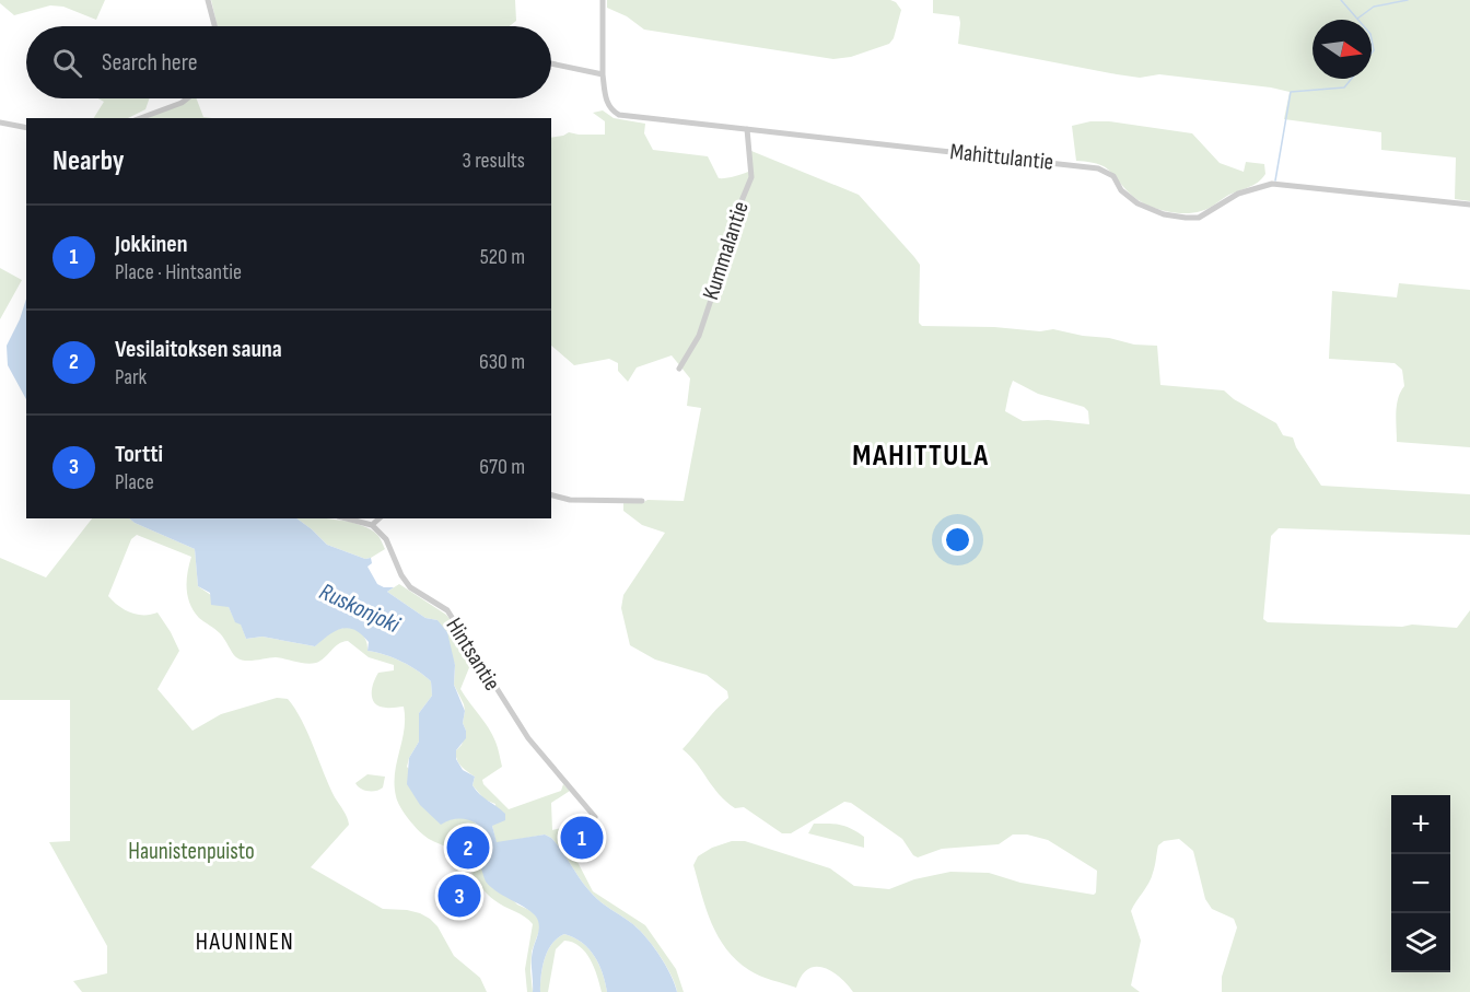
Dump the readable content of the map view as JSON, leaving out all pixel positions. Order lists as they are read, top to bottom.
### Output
{
  "streets": {
    "street": ["Mahittulantie", "Kummalantie", "Hintsantie"]
  },
  "crossings": [
    ["Mahittulantie", "Kummalantie"]
  ],
  "districts": ["MAHITTULA", "HAUNINEN"],
  "water": ["Ruskonjoki"],
  "parks": ["Haunistenpuisto"],
  "north": "right",
  "page": {
    "search": "Search here",
    "heading": ["Nearby", "3 results"],
    "list": [
      {
        "mark": "1",
        "name": "Jokkinen",
        "note": "Place · Hintsantie",
        "value": "520 m"
      },
      {
        "mark": "2",
        "name": "Vesilaitoksen sauna",
        "note": "Park",
        "value": "630 m"
      },
      {
        "mark": "3",
        "name": "Tortti",
        "note": "Place",
        "value": "670 m"
      }
    ],
    "map_buttons": ["+", "−"],
    "pins": ["1", "2", "3"]
  }
}
